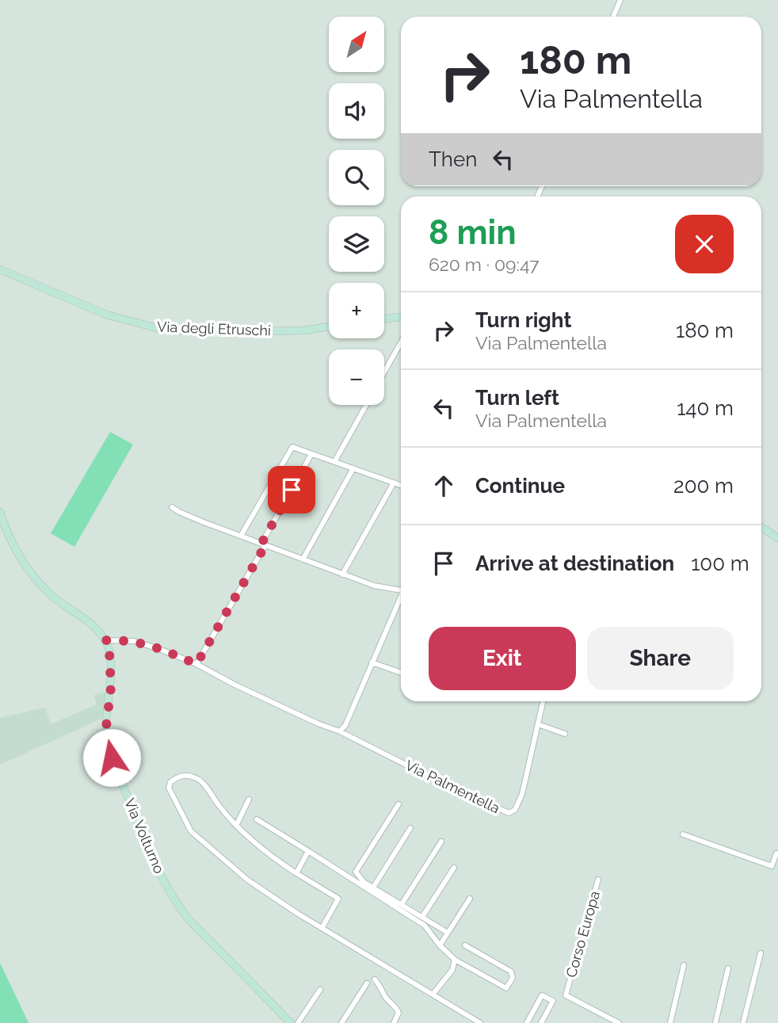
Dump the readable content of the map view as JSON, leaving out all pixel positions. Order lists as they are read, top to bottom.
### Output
{
  "streets": {
    "street": [
      "Via degli Etruschi",
      "Via Palmentella",
      "Via Volturno",
      "Corso Europa"
    ]
  },
  "crossings": [
    ["Via Palmentella", "Via Volturno"]
  ],
  "north": "top right",
  "page": {
    "map_buttons": ["+", "−"],
    "turn": ["180 m", "Via Palmentella"],
    "then": "Then",
    "heading": ["8 min", "620 m · 09:47"],
    "list": [
      {
        "name": "Turn right",
        "note": "Via Palmentella",
        "value": "180 m"
      },
      {
        "name": "Turn left",
        "note": "Via Palmentella",
        "value": "140 m"
      },
      {
        "name": "Continue",
        "value": "200 m"
      },
      {
        "name": "Arrive at destination",
        "value": "100 m"
      }
    ],
    "buttons": ["Exit", "Share"]
  }
}
